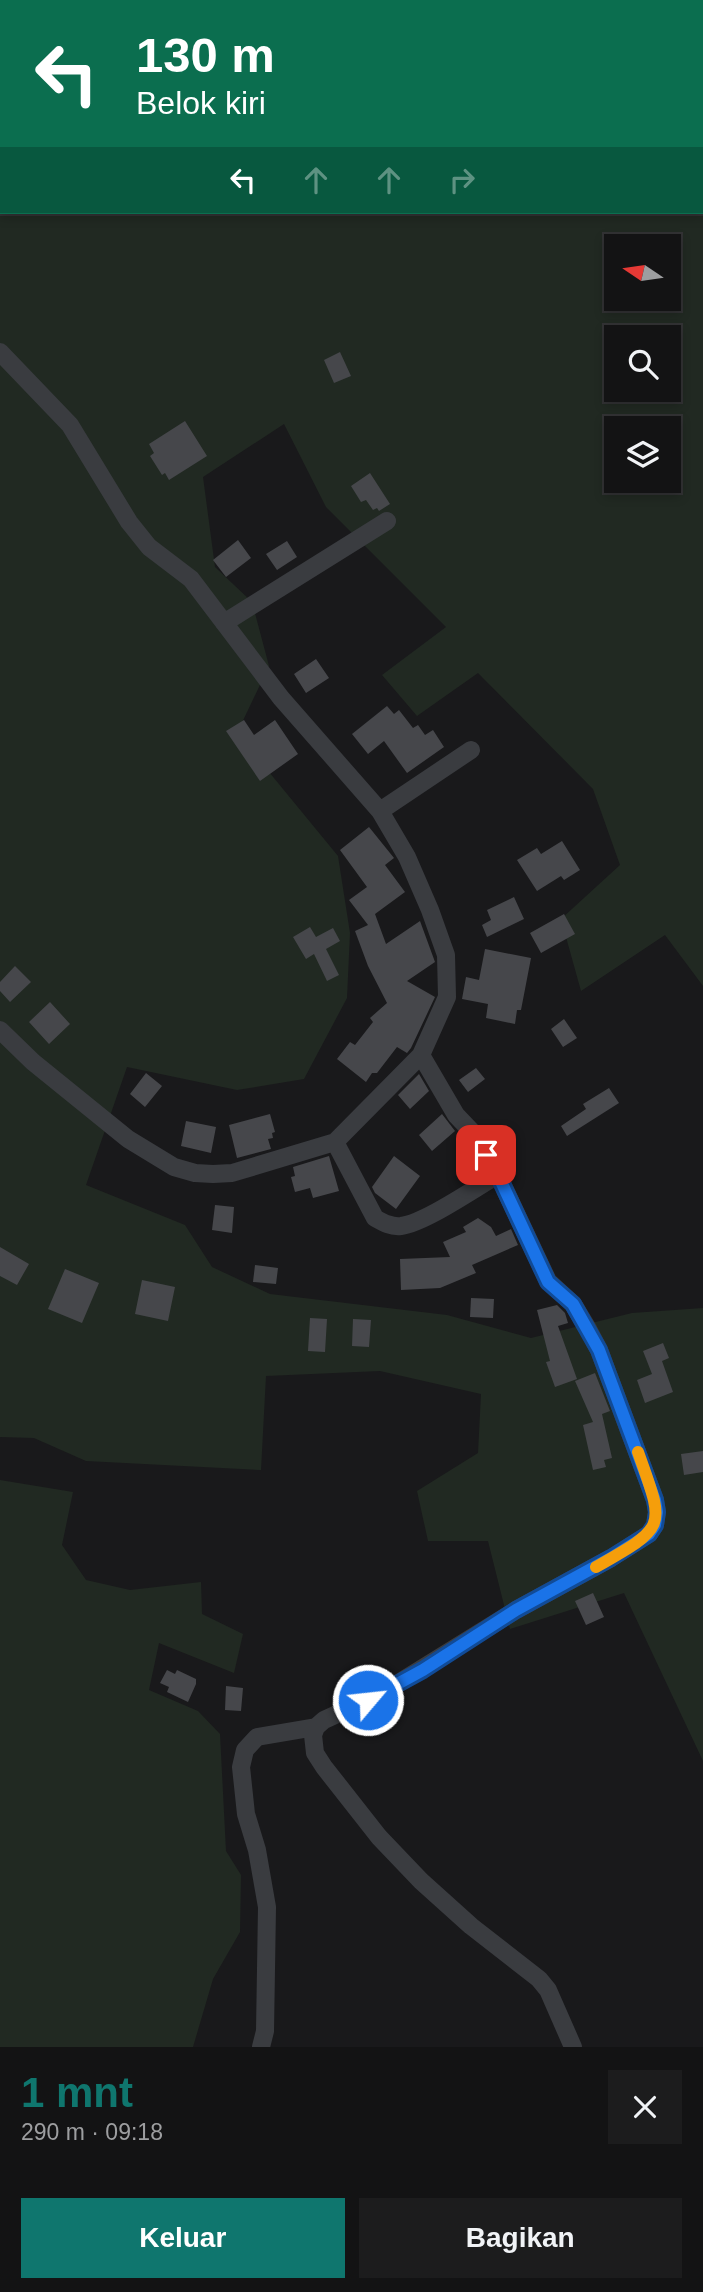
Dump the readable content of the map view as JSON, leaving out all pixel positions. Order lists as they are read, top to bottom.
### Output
{
  "north": "left",
  "page": {
    "turn": ["130 m", "Belok kiri"],
    "heading": ["1 mnt", "290 m · 09:18"],
    "buttons": ["Keluar", "Bagikan"]
  }
}
